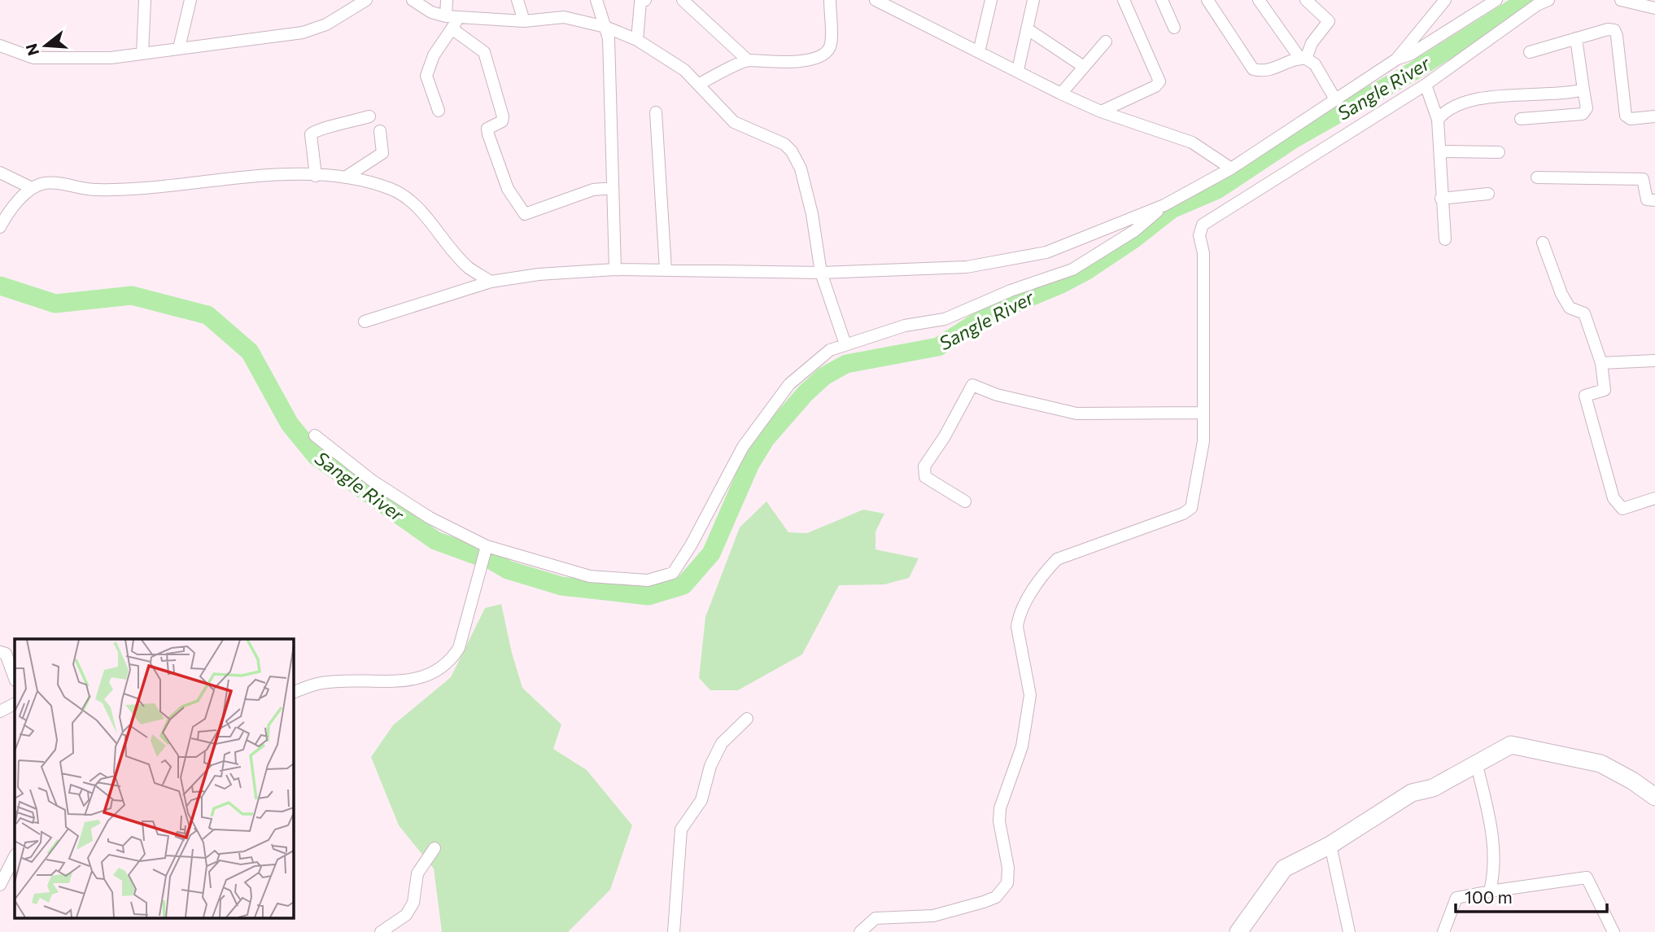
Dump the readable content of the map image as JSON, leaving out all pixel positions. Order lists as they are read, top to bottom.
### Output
{
  "water": ["Sangle River"],
  "scale_bar": "100 m",
  "north": "left"
}
